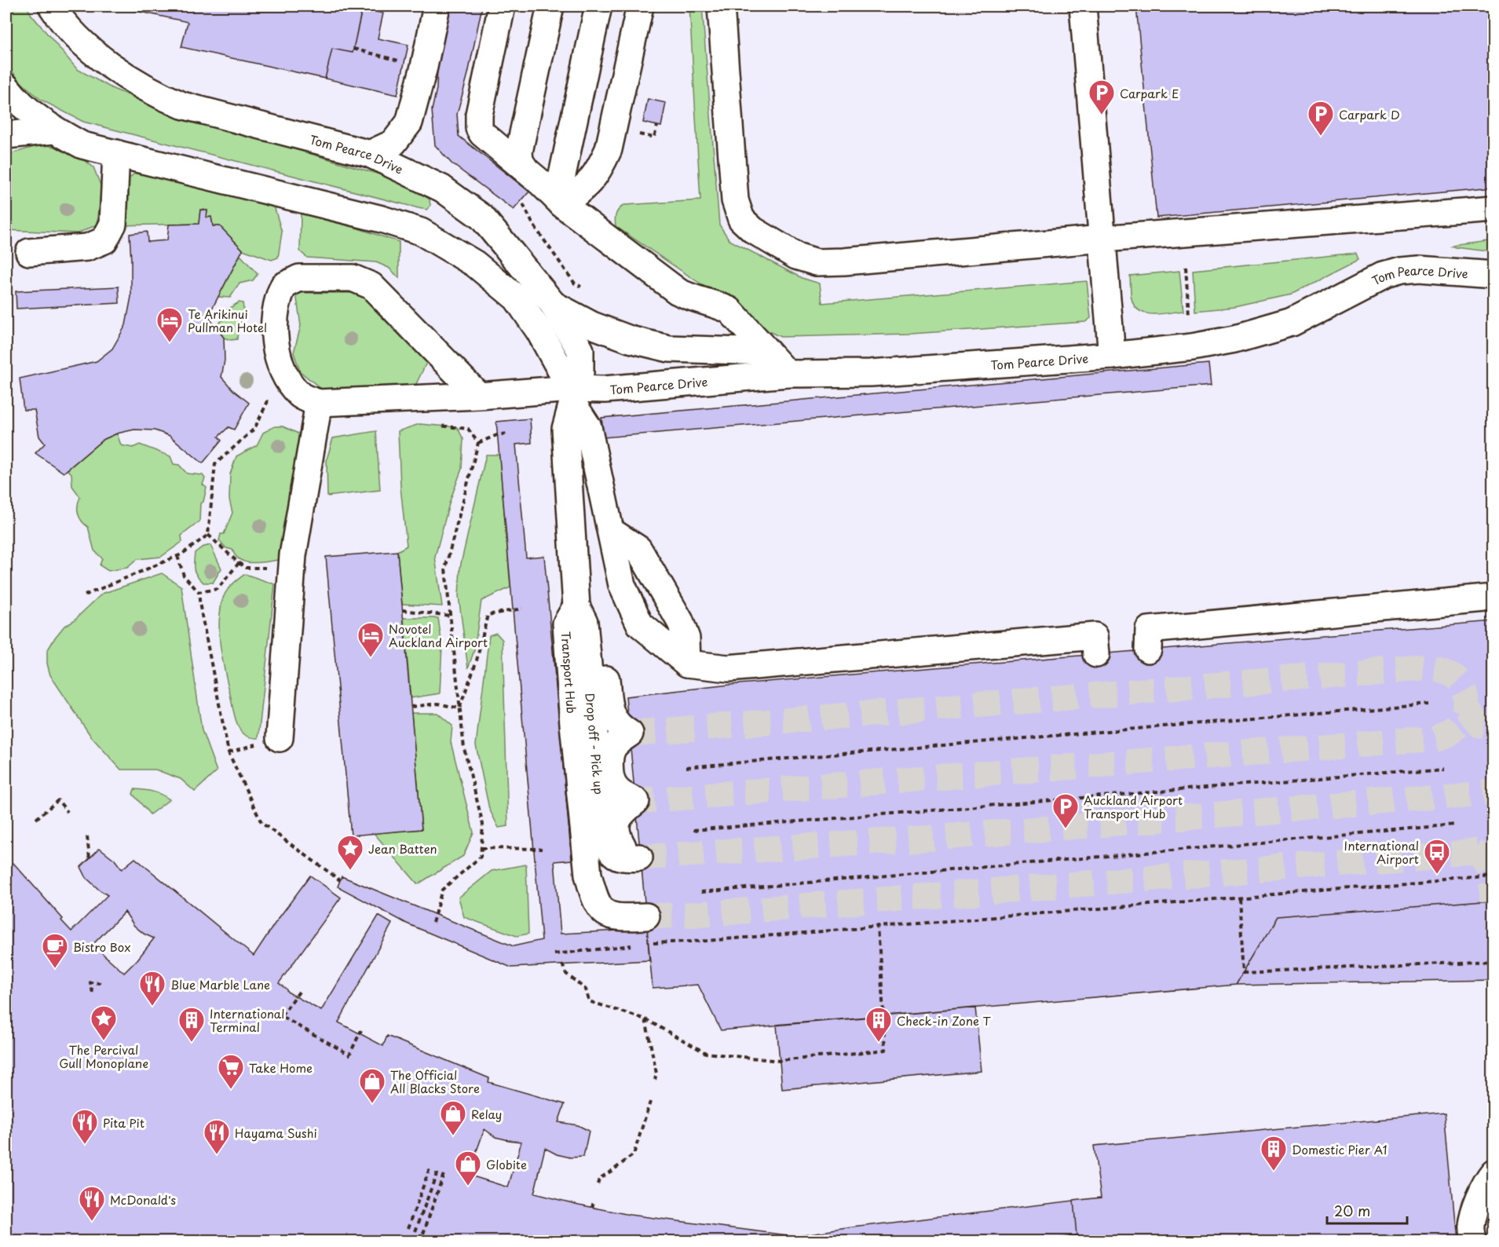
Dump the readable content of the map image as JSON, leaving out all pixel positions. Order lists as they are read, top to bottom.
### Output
{
  "streets": {
    "street": ["Tom Pearce Drive", "Transport Hub", "Drop off - Pick up"]
  },
  "crossings": [
    ["Tom Pearce Drive", "Transport Hub"],
    ["Transport Hub", "Drop off - Pick up"]
  ],
  "places": {
    "parking": ["Carpark E", "Carpark D", "Auckland Airport Transport Hub"],
    "hotel": ["Te Arikinui Pullman Hotel", "Novotel Auckland Airport"],
    "place": ["Jean Batten", "The Percival Gull Monoplane"],
    "bus stop": ["International Airport"],
    "cafe": ["Bistro Box"],
    "restaurant": [
      "Blue Marble Lane",
      "Pita Pit",
      "Hayama Sushi",
      "McDonald's"
    ],
    "building": ["International Terminal", "Check-in Zone T", "Domestic Pier A1"],
    "supermarket": ["Take Home"],
    "shop": ["The Official All Blacks Store", "Relay", "Globite"]
  },
  "scale_bar": "20 m"
}
